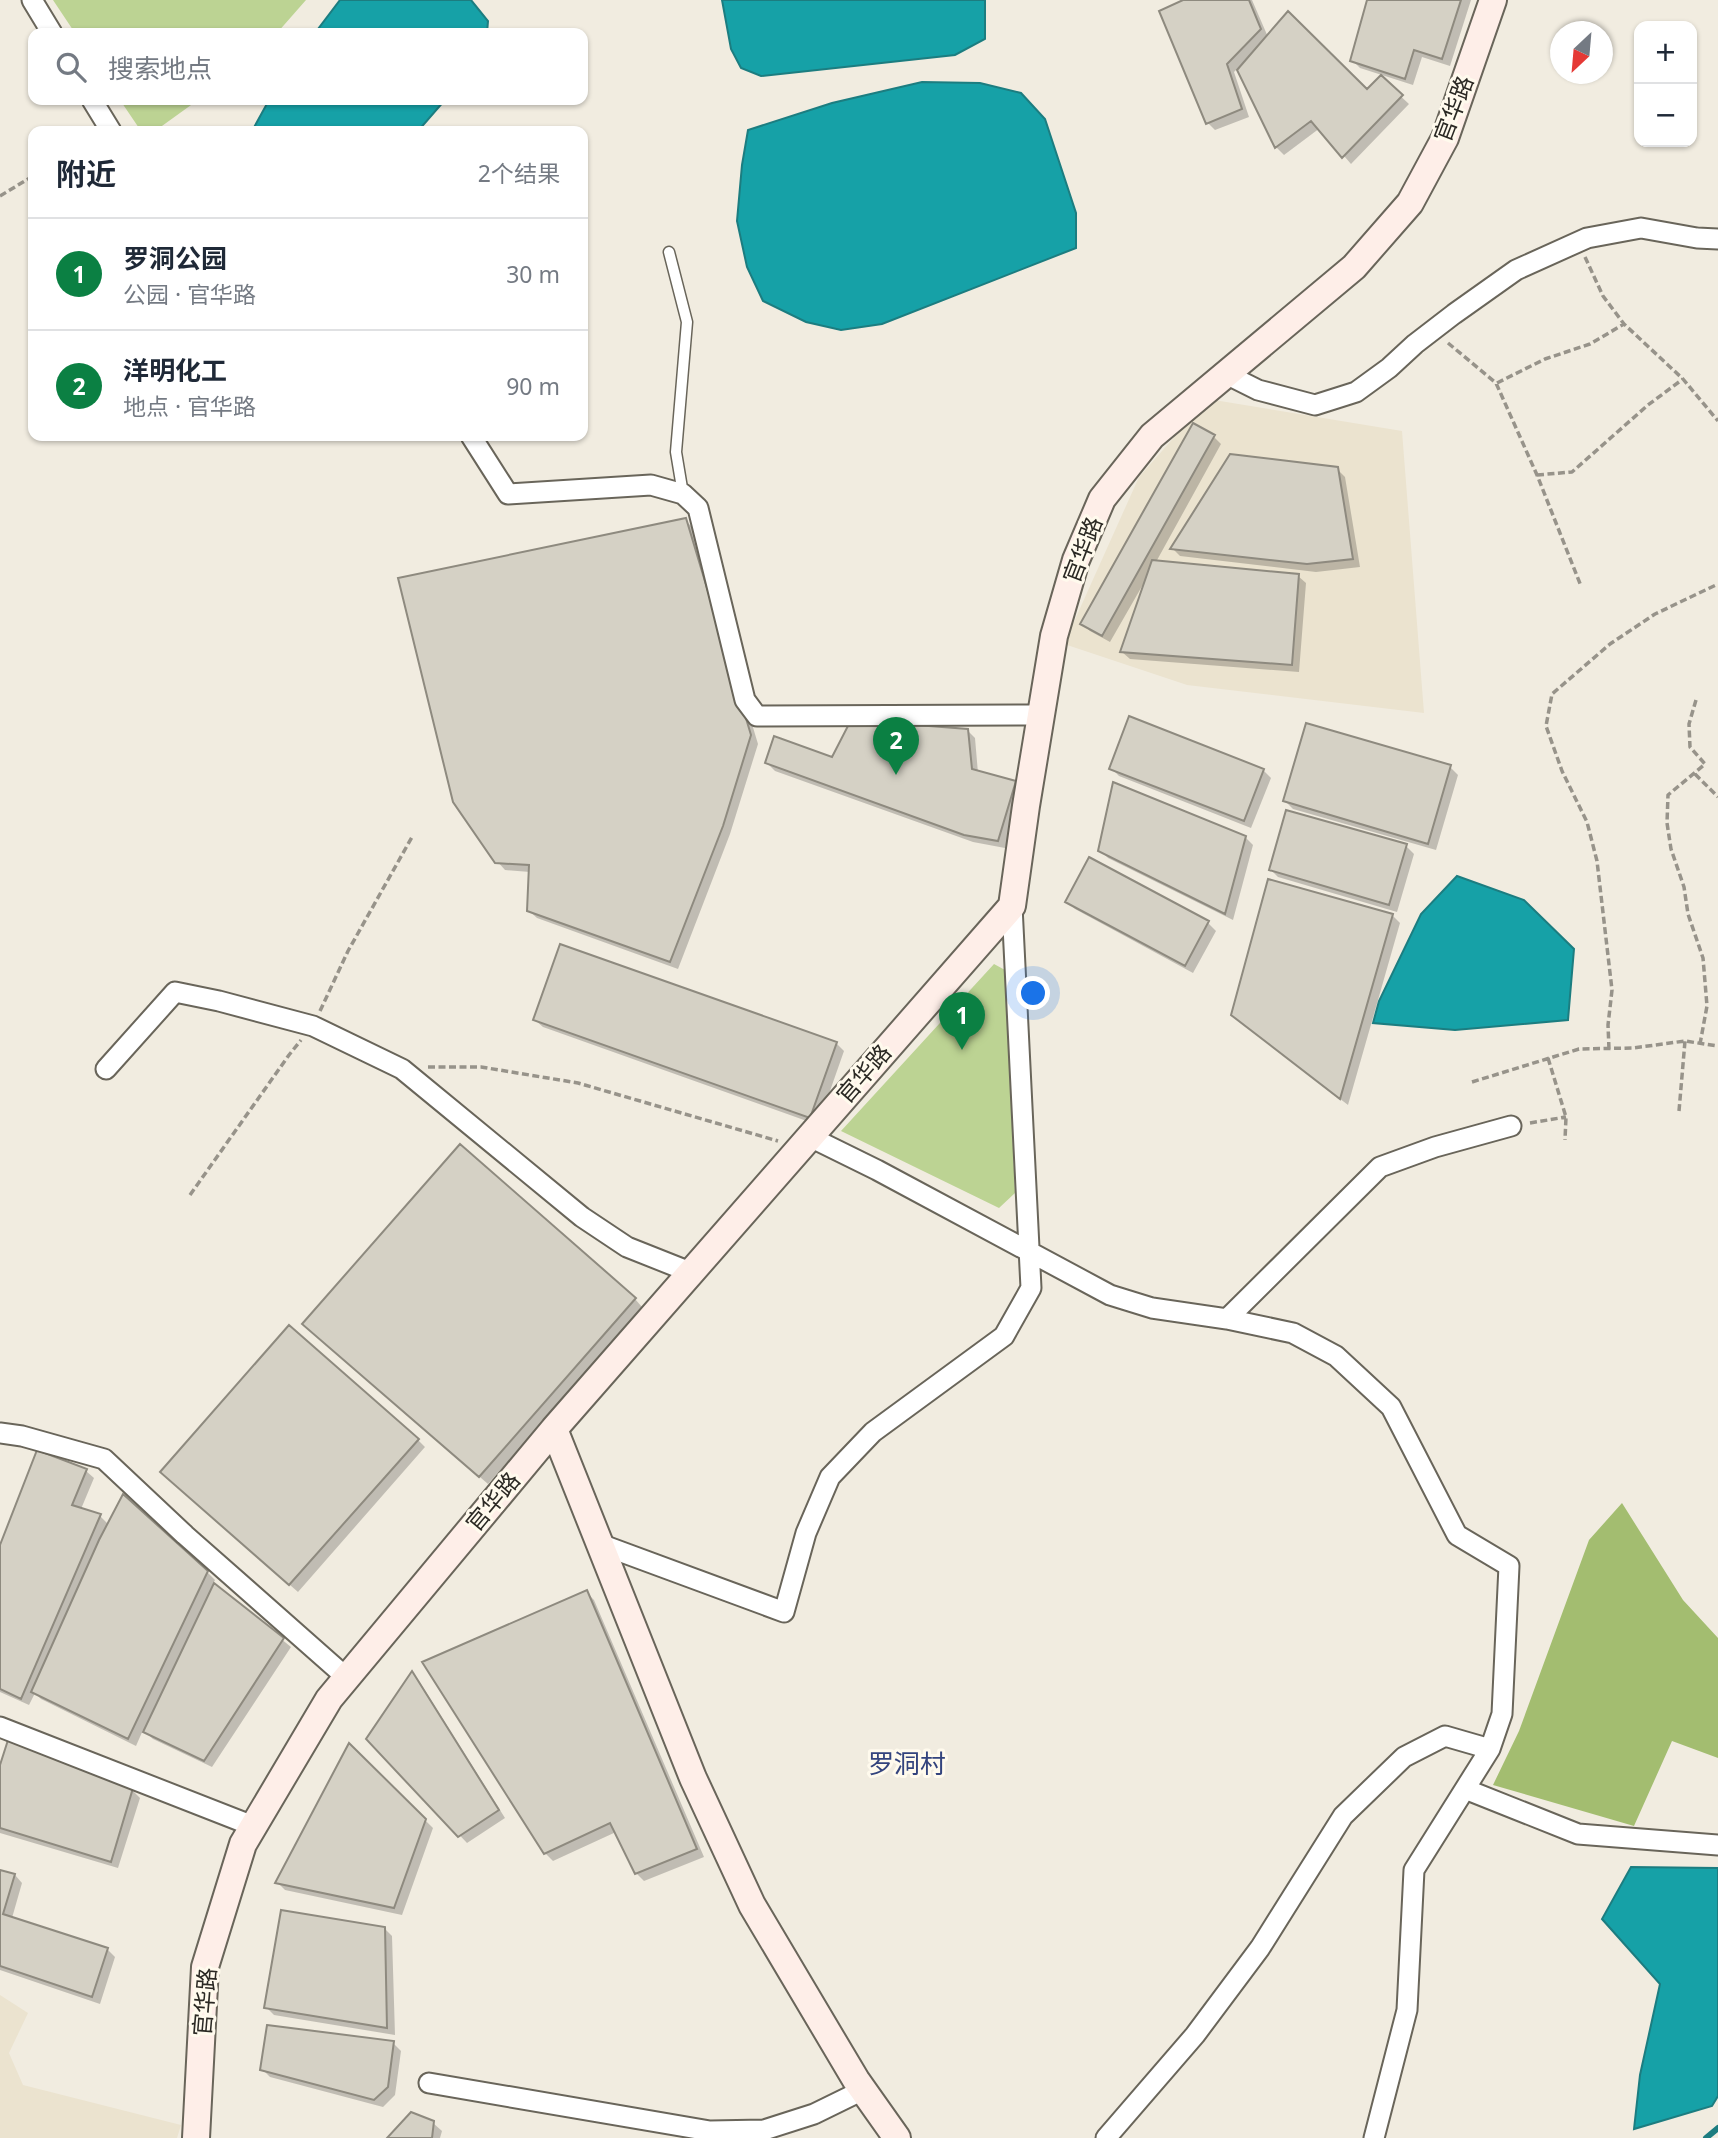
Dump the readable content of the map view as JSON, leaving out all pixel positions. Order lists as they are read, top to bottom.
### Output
{
  "streets": {
    "main road": ["官华路"]
  },
  "districts": ["罗洞村"],
  "north": "bottom left",
  "page": {
    "map_buttons": ["+", "−"],
    "search": "搜索地点",
    "heading": ["附近", "2个结果"],
    "list": [
      {
        "mark": "1",
        "name": "罗洞公园",
        "note": "公园 · 官华路",
        "value": "30 m"
      },
      {
        "mark": "2",
        "name": "洋明化工",
        "note": "地点 · 官华路",
        "value": "90 m"
      }
    ],
    "pins": ["2", "1"]
  }
}
